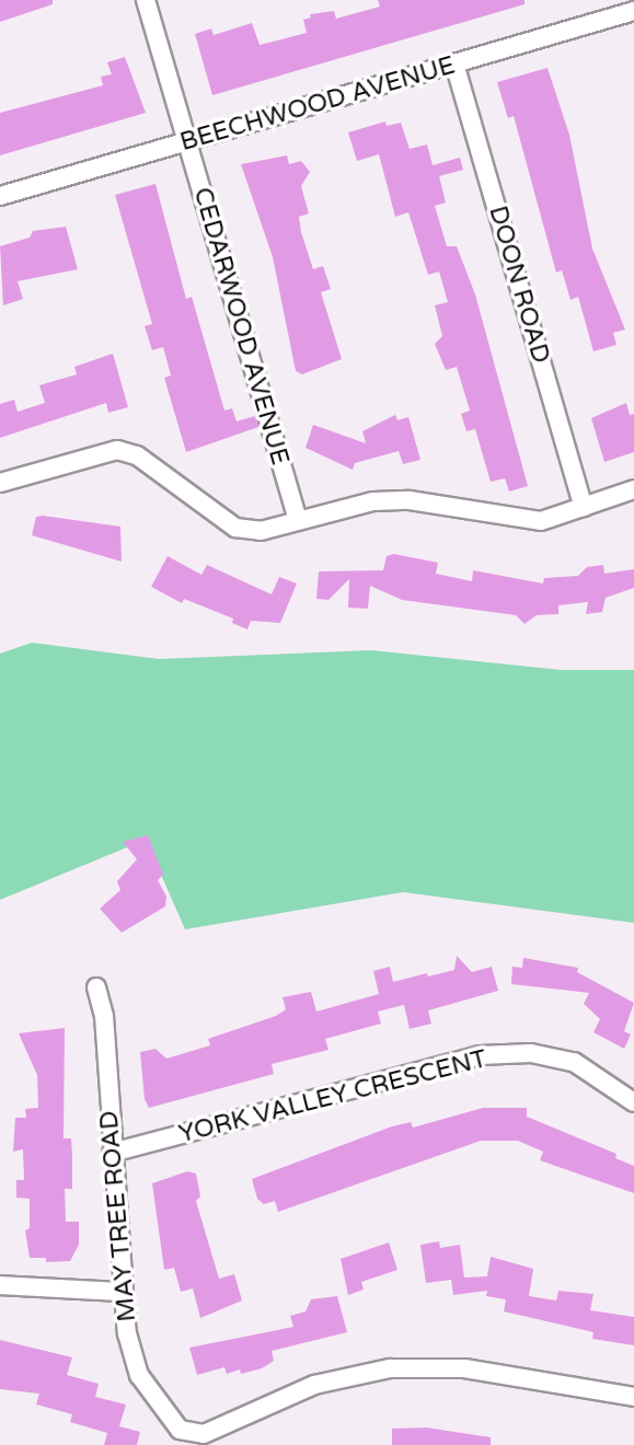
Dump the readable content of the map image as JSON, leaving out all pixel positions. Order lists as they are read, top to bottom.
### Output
{
  "streets": {
    "street": [
      "BEECHWOOD AVENUE",
      "DOON ROAD",
      "CEDARWOOD AVENUE",
      "YORK VALLEY CRESCENT",
      "MAY TREE ROAD"
    ]
  },
  "crossings": [
    ["BEECHWOOD AVENUE", "DOON ROAD"],
    ["BEECHWOOD AVENUE", "CEDARWOOD AVENUE"],
    ["YORK VALLEY CRESCENT", "MAY TREE ROAD"]
  ]
}
